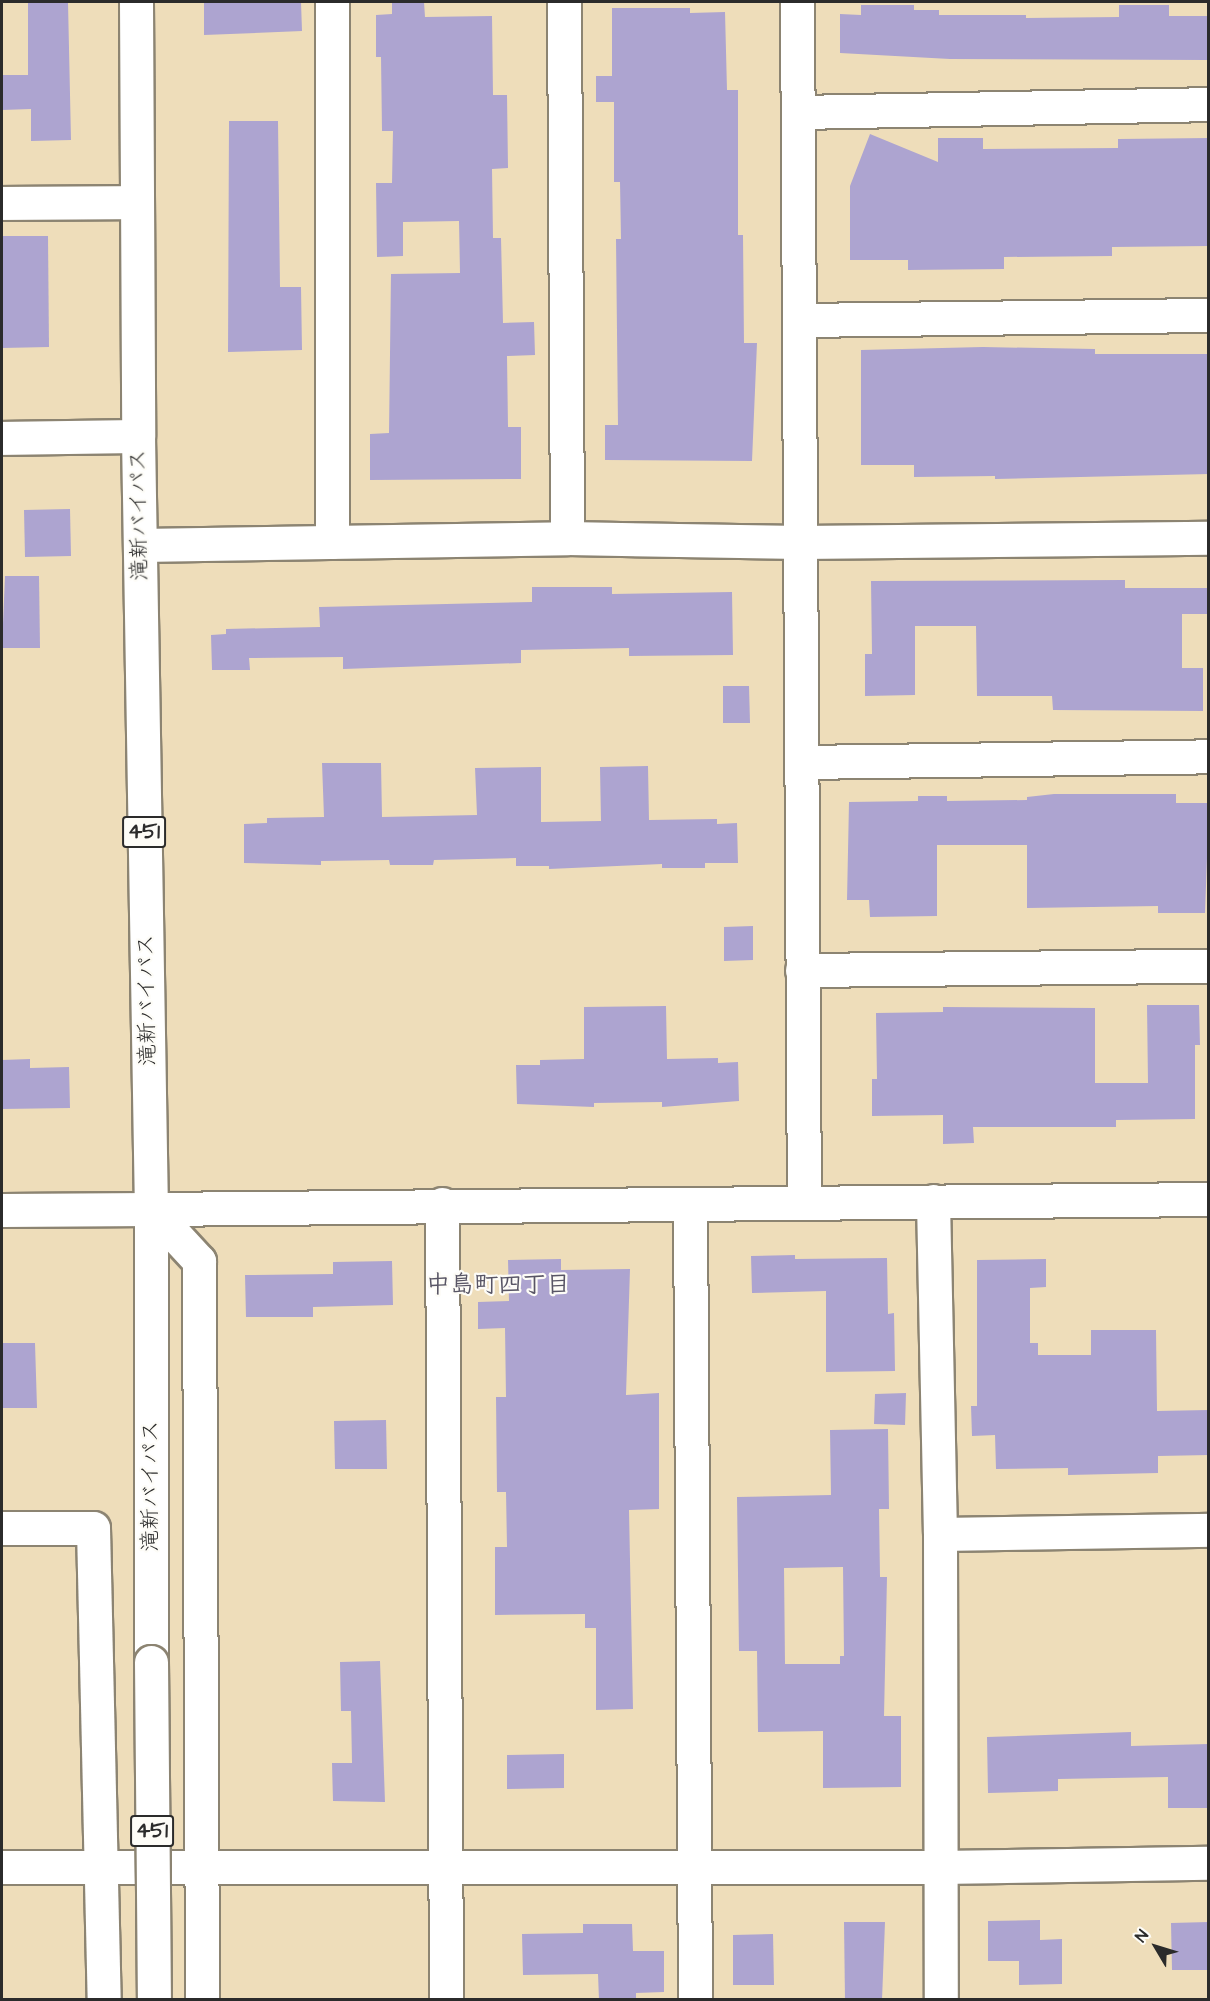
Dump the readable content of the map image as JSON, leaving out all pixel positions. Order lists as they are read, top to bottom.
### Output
{
  "streets": {
    "main road": ["滝新バイパス", "451"]
  },
  "districts": ["中島町四丁目"],
  "north": "top left"
}
